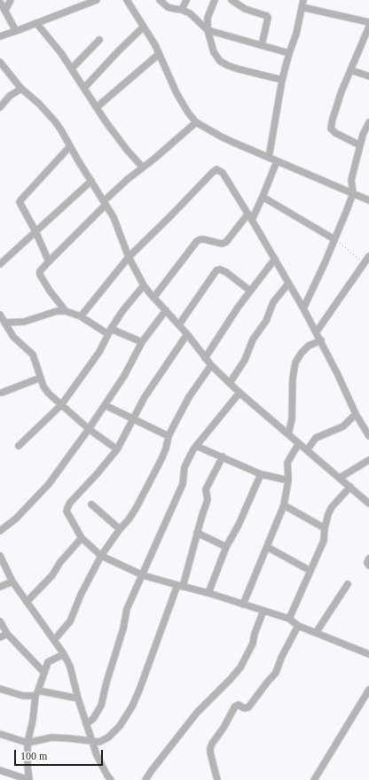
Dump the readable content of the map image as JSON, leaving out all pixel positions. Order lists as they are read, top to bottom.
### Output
{
  "scale_bar": "100 m"
}
